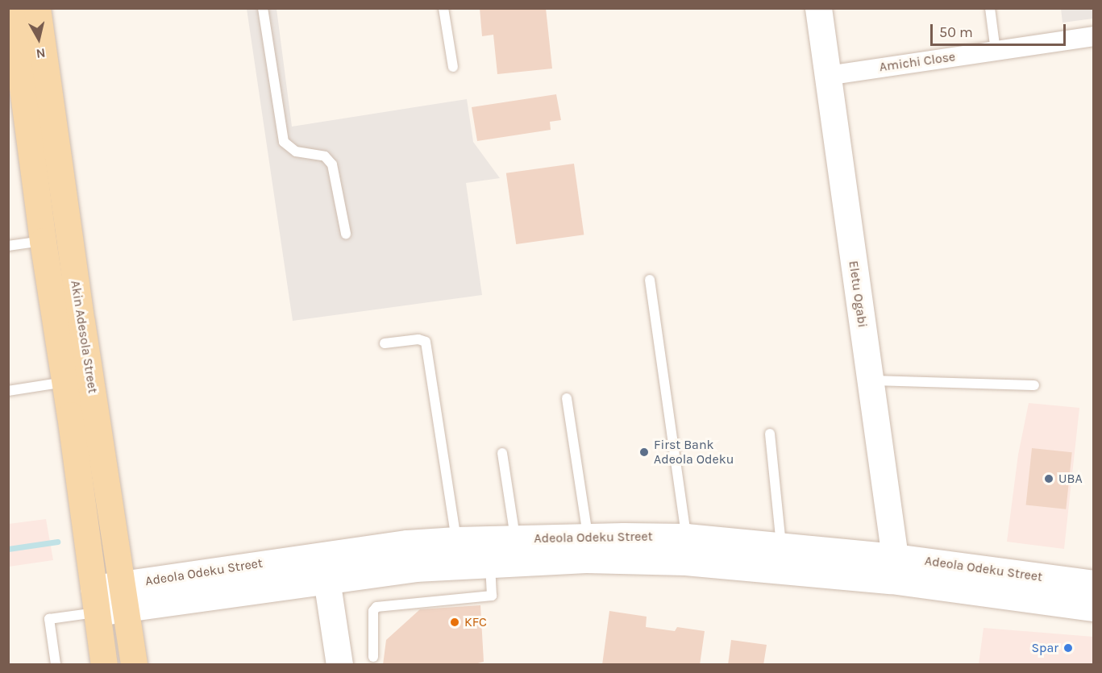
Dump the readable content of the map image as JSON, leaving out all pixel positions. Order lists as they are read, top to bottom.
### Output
{
  "streets": {
    "main road": ["Eletu Ogabi", "Akin Adesola Street", "Adeola Odeku Street"],
    "street": ["Amichi Close"]
  },
  "crossings": [
    ["Amichi Close", "Eletu Ogabi"],
    ["Eletu Ogabi", "Adeola Odeku Street"],
    ["Akin Adesola Street", "Adeola Odeku Street"]
  ],
  "places": [
    "First Bank Adeola Odeku",
    "UBA",
    "KFC",
    "Spar"
  ],
  "scale_bar": "50 m",
  "north": "bottom"
}
